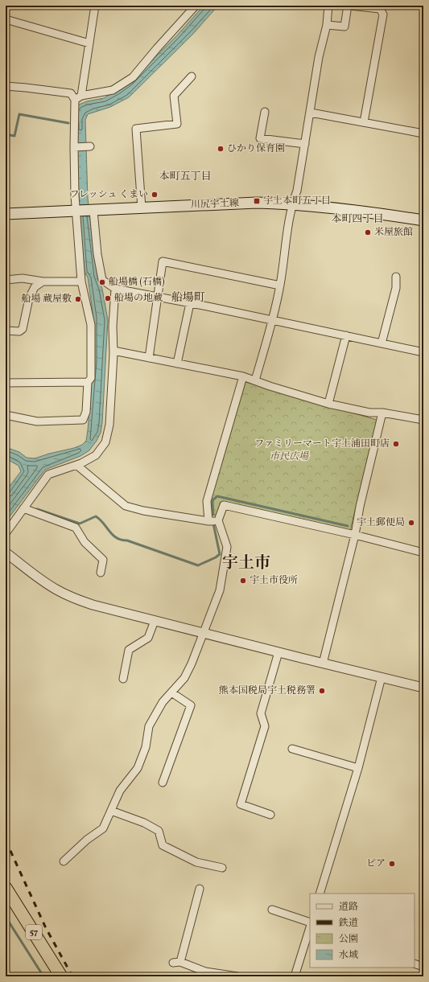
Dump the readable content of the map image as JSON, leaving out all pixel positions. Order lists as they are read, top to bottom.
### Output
{
  "streets": {
    "highway": ["57"],
    "main road": ["川尻宇土線"]
  },
  "districts": [
    "本町五丁目",
    "本町四丁目",
    "船場町",
    "宇土市"
  ],
  "parks": ["市民広場"],
  "places": {
    "other": [
      "ひかり保育園",
      "フレッシュ くまい",
      "米屋旅館",
      "船場橋 (石橋)",
      "船場の地蔵",
      "船場 蔵屋敷",
      "ファミリーマート宇土浦田町店",
      "宇土郵便局",
      "宇土市役所",
      "熊本国税局宇土税務署",
      "ピア"
    ],
    "transit": ["宇土本町五丁目"]
  },
  "legend": [
    "道路",
    "鉄道",
    "公園",
    "水域"
  ]
}
